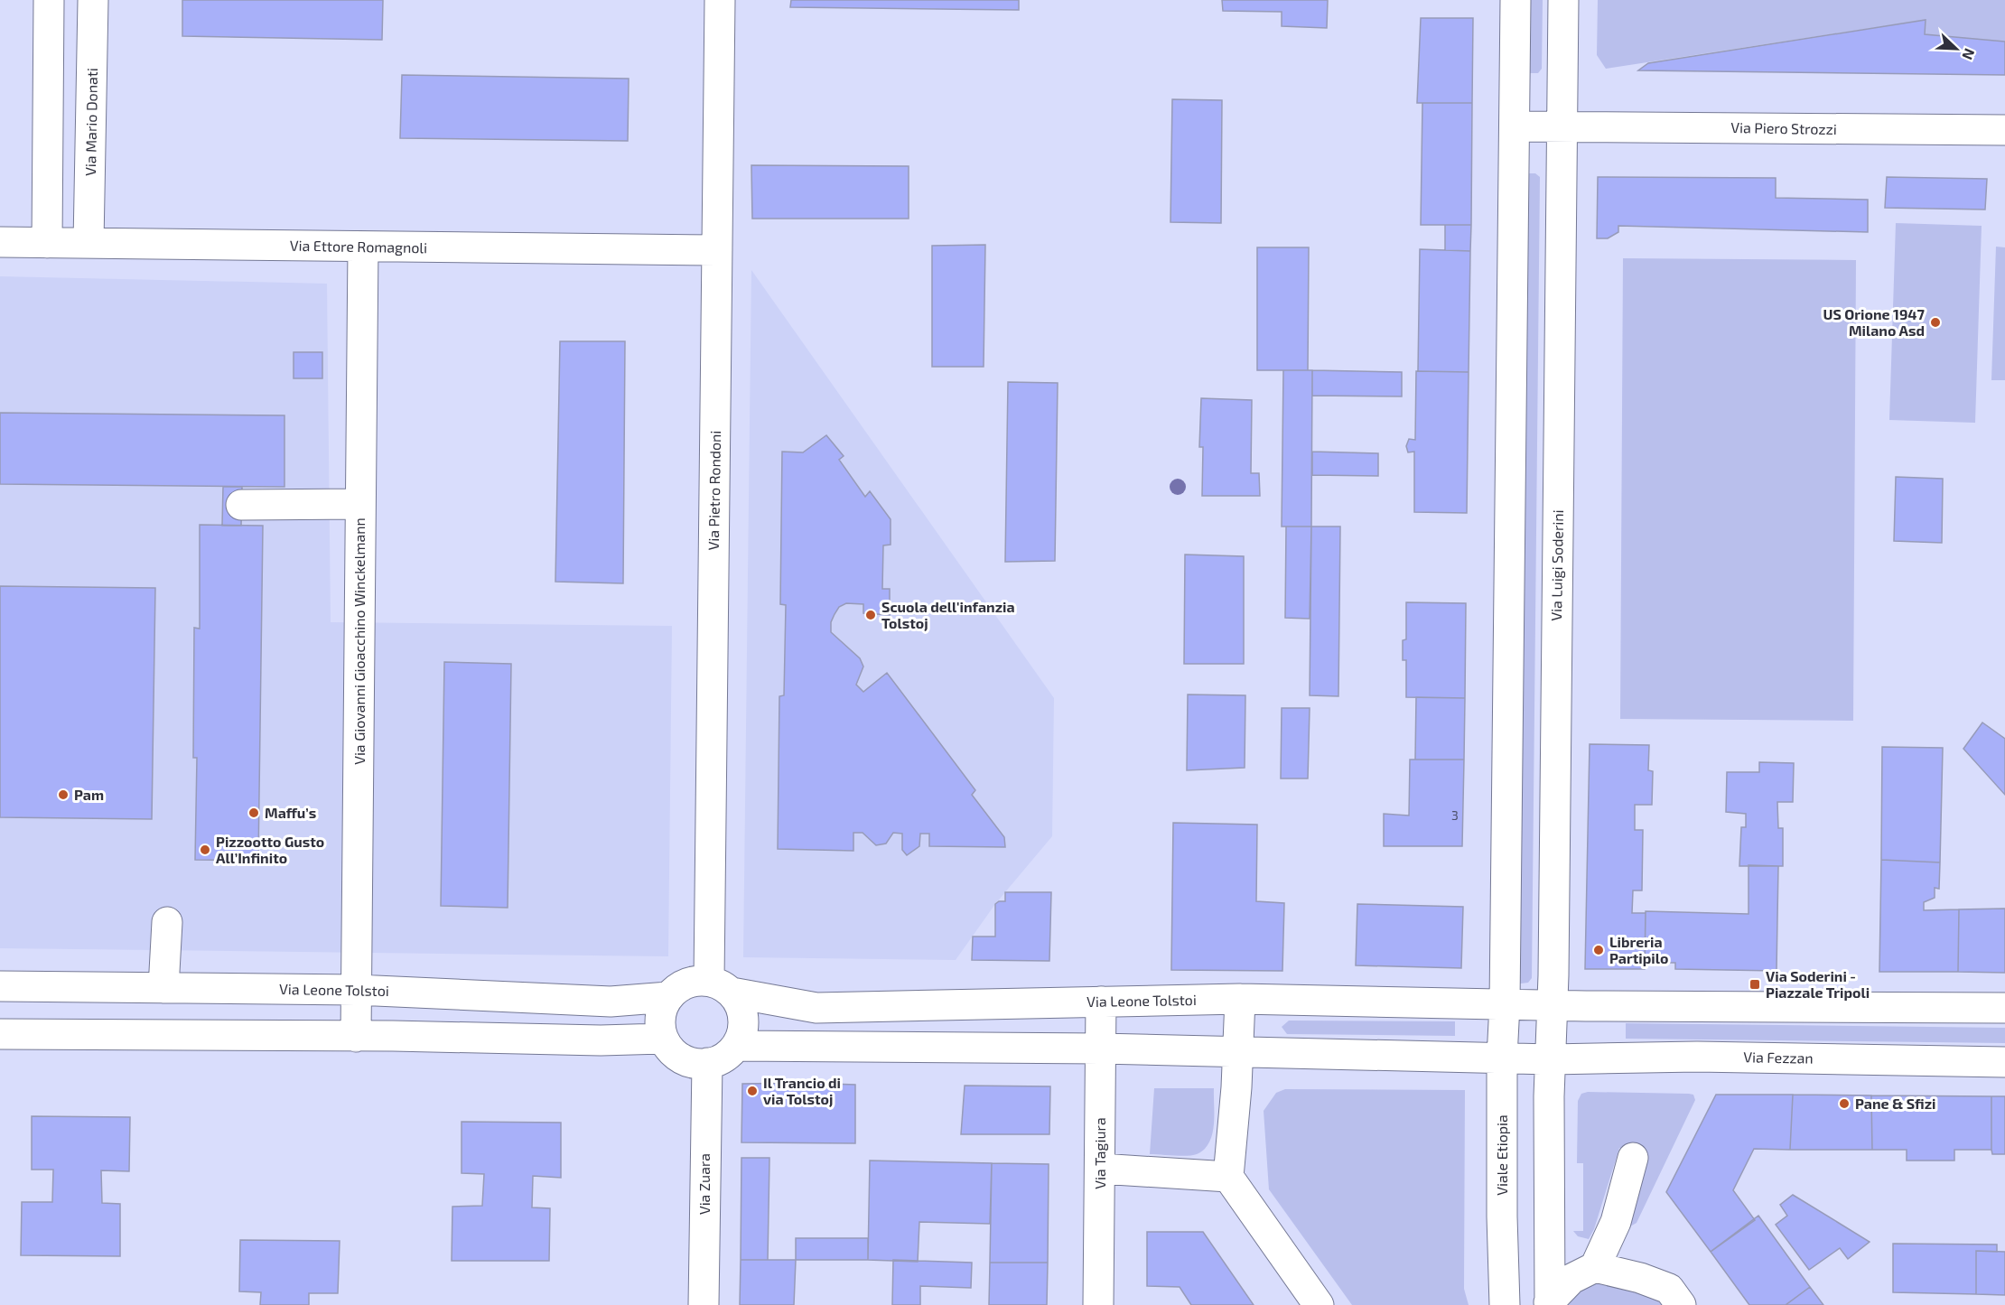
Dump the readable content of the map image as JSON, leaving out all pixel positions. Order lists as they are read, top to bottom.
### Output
{
  "streets": {
    "street": [
      "Via Mario Donati",
      "Via Piero Strozzi",
      "Via Ettore Romagnoli",
      "Via Pietro Rondoni",
      "Via Luigi Soderini",
      "Via Giovanni Gioacchino Winckelmann",
      "Via Leone Tolstoi",
      "Via Fezzan",
      "Via Tagiura",
      "Viale Etiopia",
      "Via Zuara"
    ]
  },
  "crossings": [
    ["Via Mario Donati", "Via Ettore Romagnoli"],
    ["Via Piero Strozzi", "Via Luigi Soderini"],
    ["Via Ettore Romagnoli", "Via Pietro Rondoni"],
    ["Via Ettore Romagnoli", "Via Giovanni Gioacchino Winckelmann"],
    ["Via Pietro Rondoni", "Via Leone Tolstoi"],
    ["Via Pietro Rondoni", "Via Zuara"],
    ["Via Luigi Soderini", "Via Leone Tolstoi"],
    ["Via Giovanni Gioacchino Winckelmann", "Via Leone Tolstoi"],
    ["Via Leone Tolstoi", "Via Tagiura"],
    ["Via Leone Tolstoi", "Viale Etiopia"],
    ["Via Leone Tolstoi", "Via Zuara"]
  ],
  "places": {
    "other": [
      "US Orione 1947 Milano Asd",
      "Scuola dell'infanzia Tolstoj",
      "Pam",
      "Maffu’s",
      "Pizzootto Gusto All’Infinito",
      "Libreria Partipilo",
      "Il Trancio di via Tolstoj",
      "Pane & Sfizi"
    ],
    "transit": ["Via Soderini - Piazzale Tripoli"]
  },
  "house_numbers": ["3"],
  "north": "bottom right"
}
